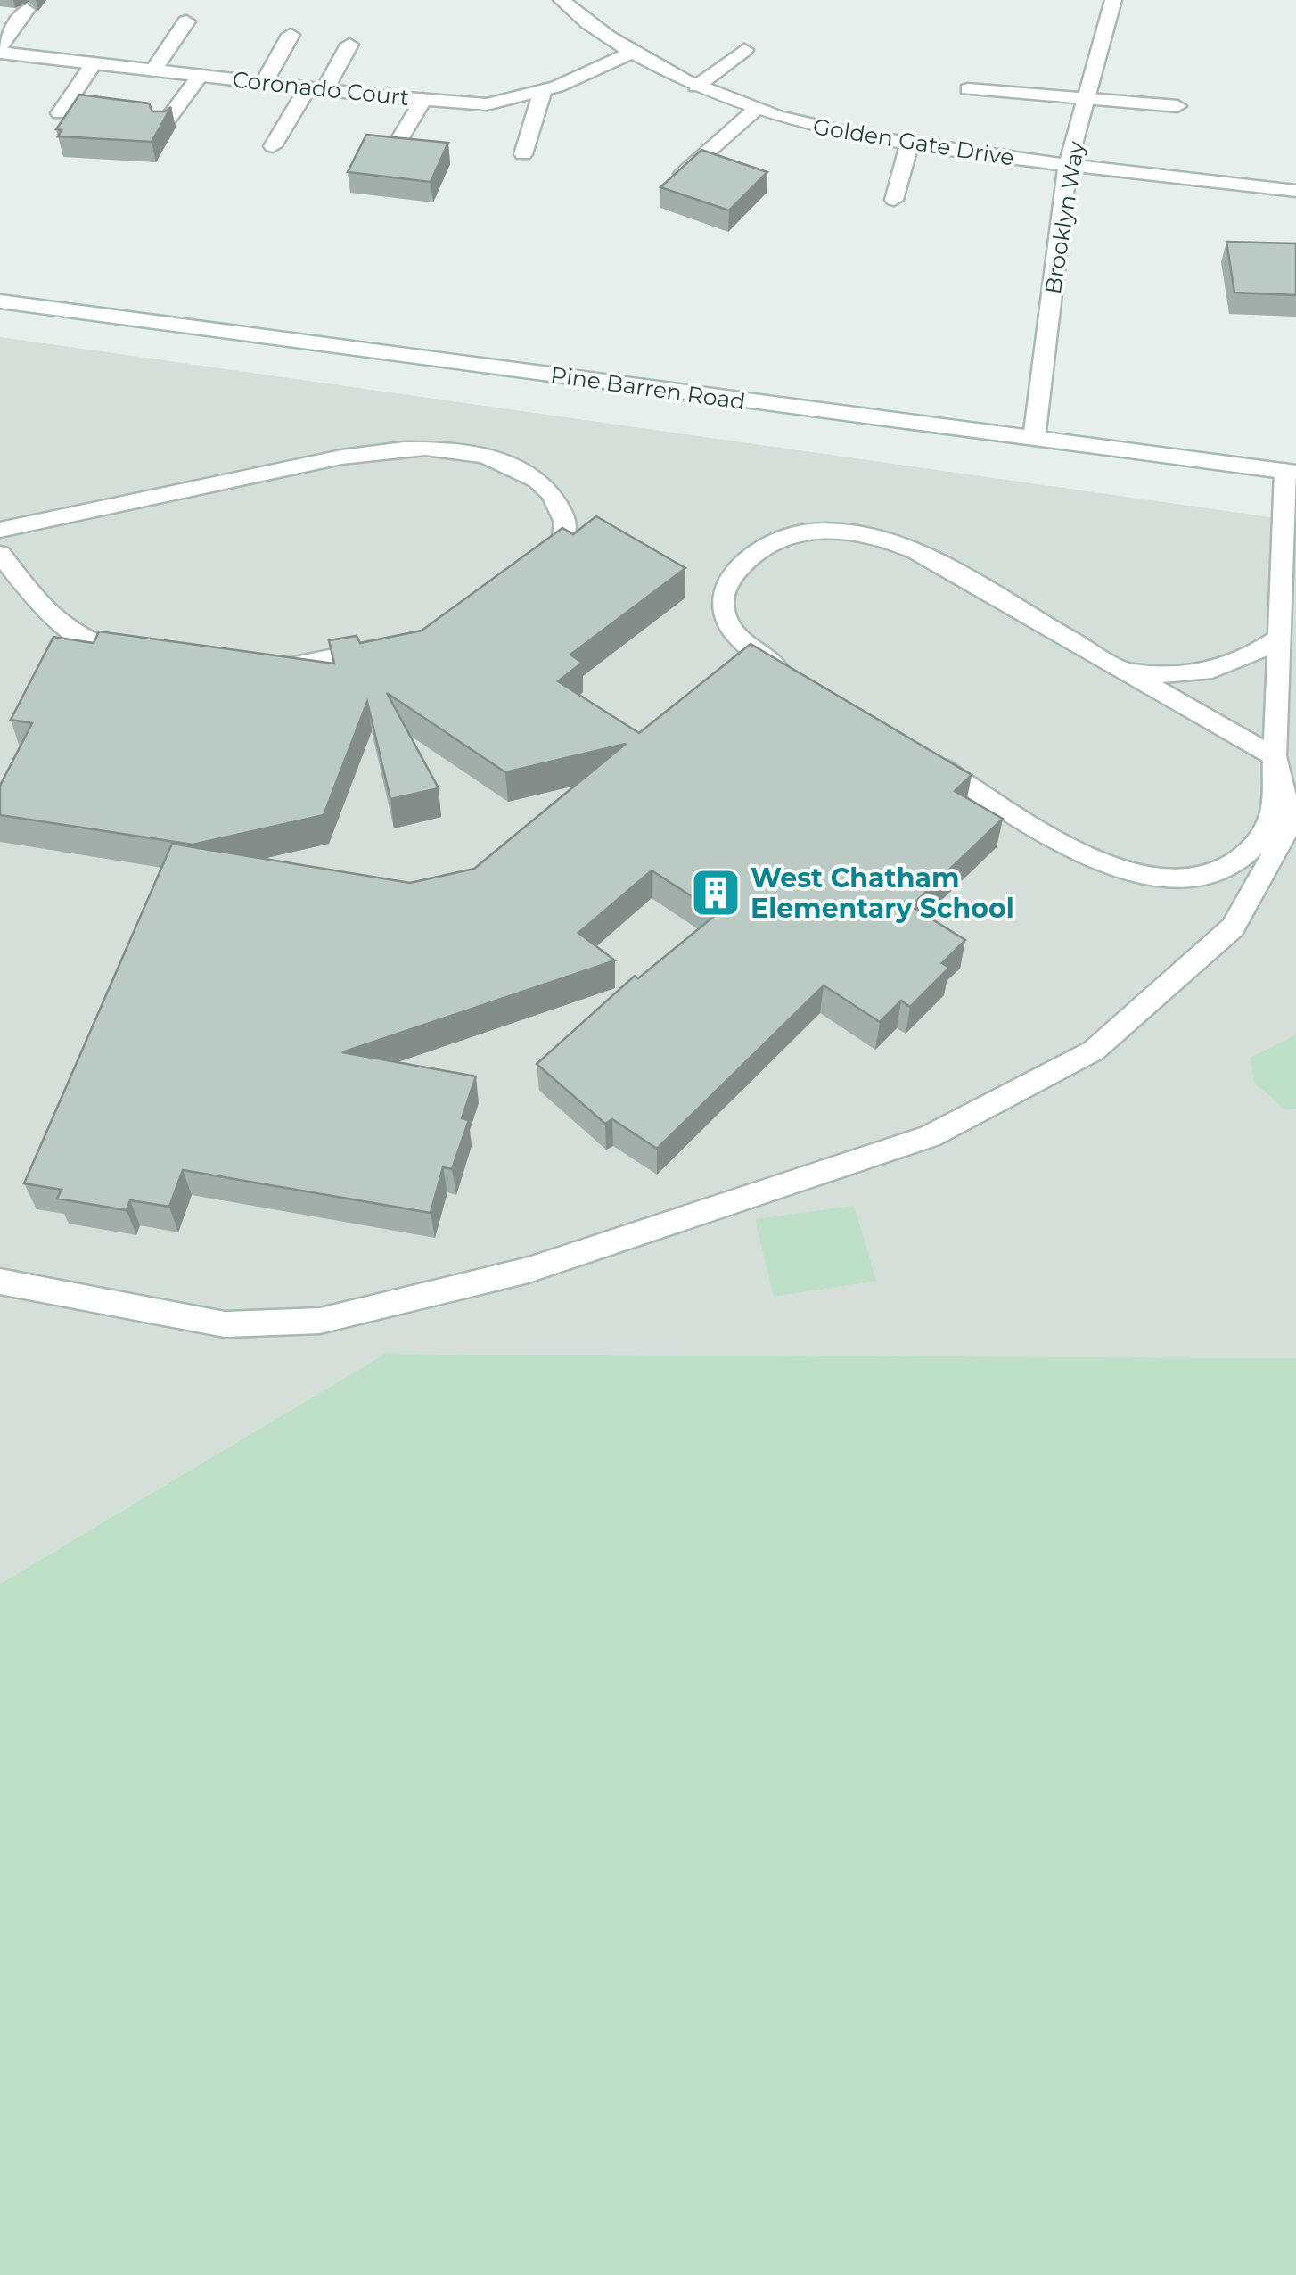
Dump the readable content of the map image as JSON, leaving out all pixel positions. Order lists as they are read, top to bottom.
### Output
{
  "streets": {
    "street": [
      "Coronado Court",
      "Golden Gate Drive",
      "Brooklyn Way",
      "Pine Barren Road"
    ]
  },
  "crossings": [
    ["Coronado Court", "Golden Gate Drive"],
    ["Golden Gate Drive", "Brooklyn Way"],
    ["Brooklyn Way", "Pine Barren Road"]
  ],
  "places": {
    "building": ["West Chatham Elementary School"]
  }
}
